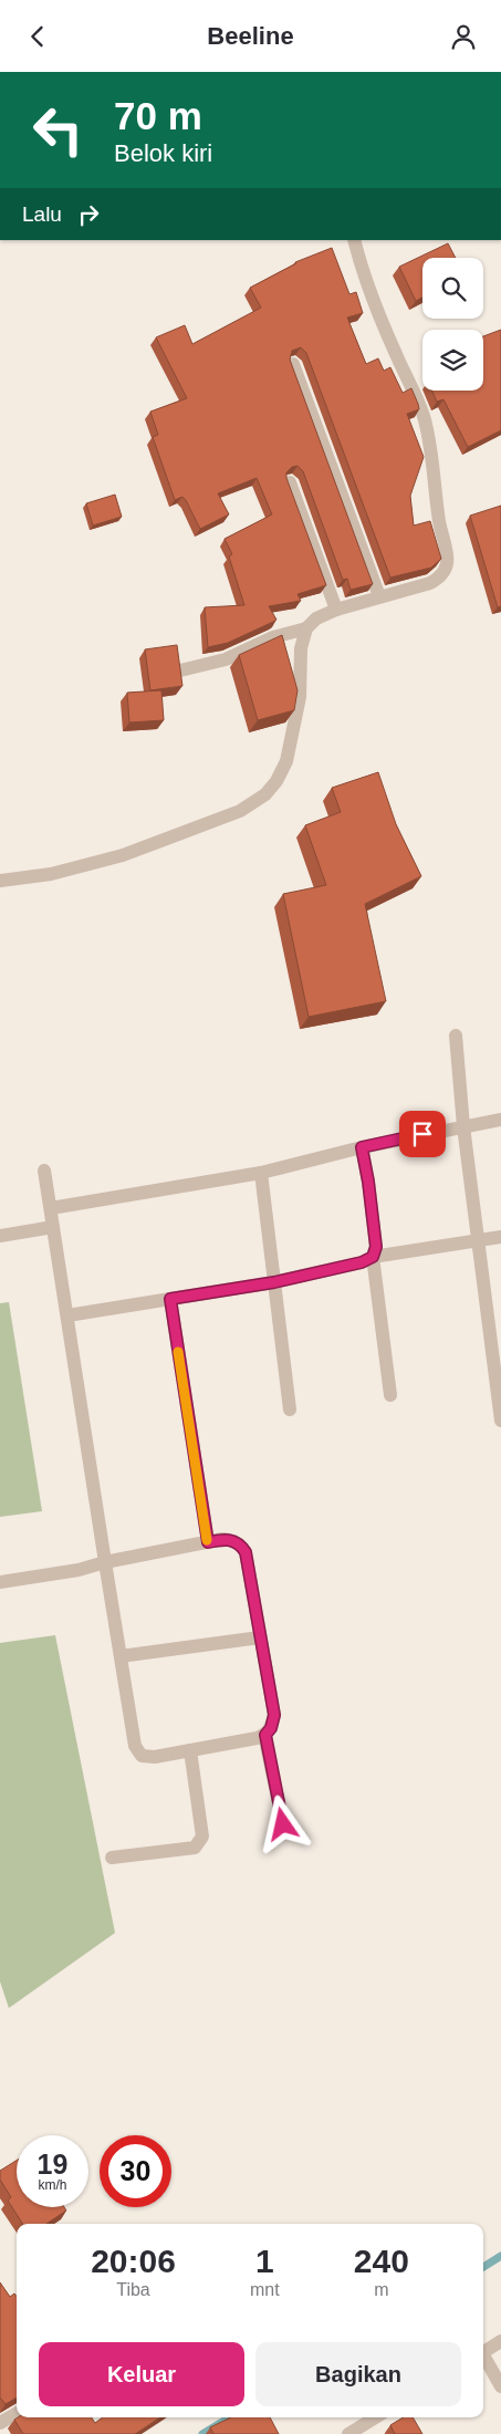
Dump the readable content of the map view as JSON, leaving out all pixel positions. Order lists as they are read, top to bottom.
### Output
{
  "page": {
    "header": "Beeline",
    "turn": ["70 m", "Belok kiri"],
    "then": "Lalu",
    "speed": "19 km/h",
    "limit": "30",
    "eta": [
      "20:06",
      "Tiba",
      "1",
      "mnt",
      "240",
      "m"
    ],
    "buttons": ["Keluar", "Bagikan"]
  }
}
